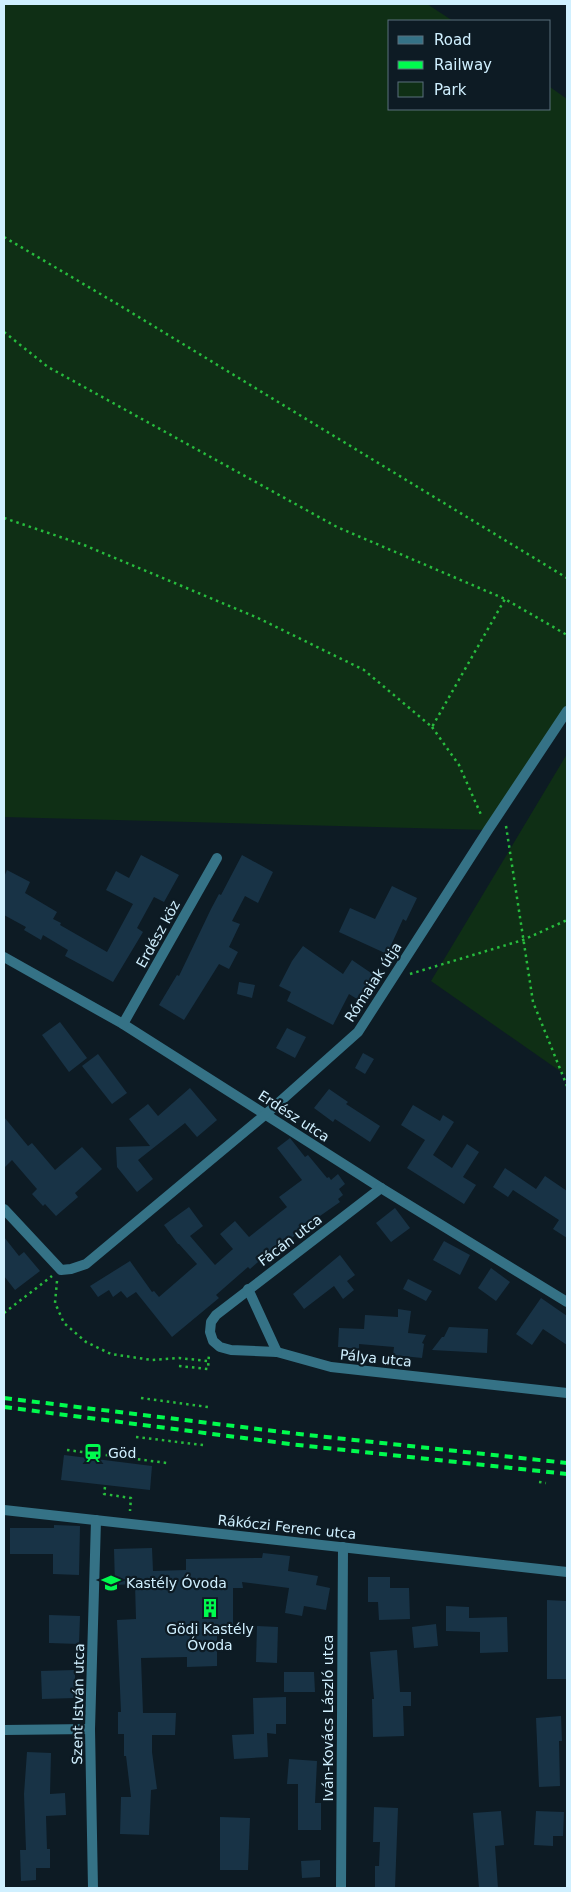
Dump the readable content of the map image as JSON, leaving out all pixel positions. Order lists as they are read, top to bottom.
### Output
{
  "streets": {
    "street": [
      "Erdész köz",
      "Rómaiak útja",
      "Erdész utca",
      "Fácán utca",
      "Pálya utca",
      "Rákóczi Ferenc utca",
      "Szent István utca",
      "Iván-Kovács László utca"
    ]
  },
  "crossings": [
    ["Erdész köz", "Erdész utca"],
    ["Rómaiak útja", "Erdész utca"],
    ["Erdész utca", "Fácán utca"],
    ["Fácán utca", "Pálya utca"],
    ["Rákóczi Ferenc utca", "Szent István utca"],
    ["Rákóczi Ferenc utca", "Iván-Kovács László utca"]
  ],
  "places": {
    "station": ["Göd"],
    "school or university": ["Kastély Óvoda"],
    "building": ["Gödi Kastély Óvoda"]
  },
  "legend": ["Road", "Railway", "Park"]
}
